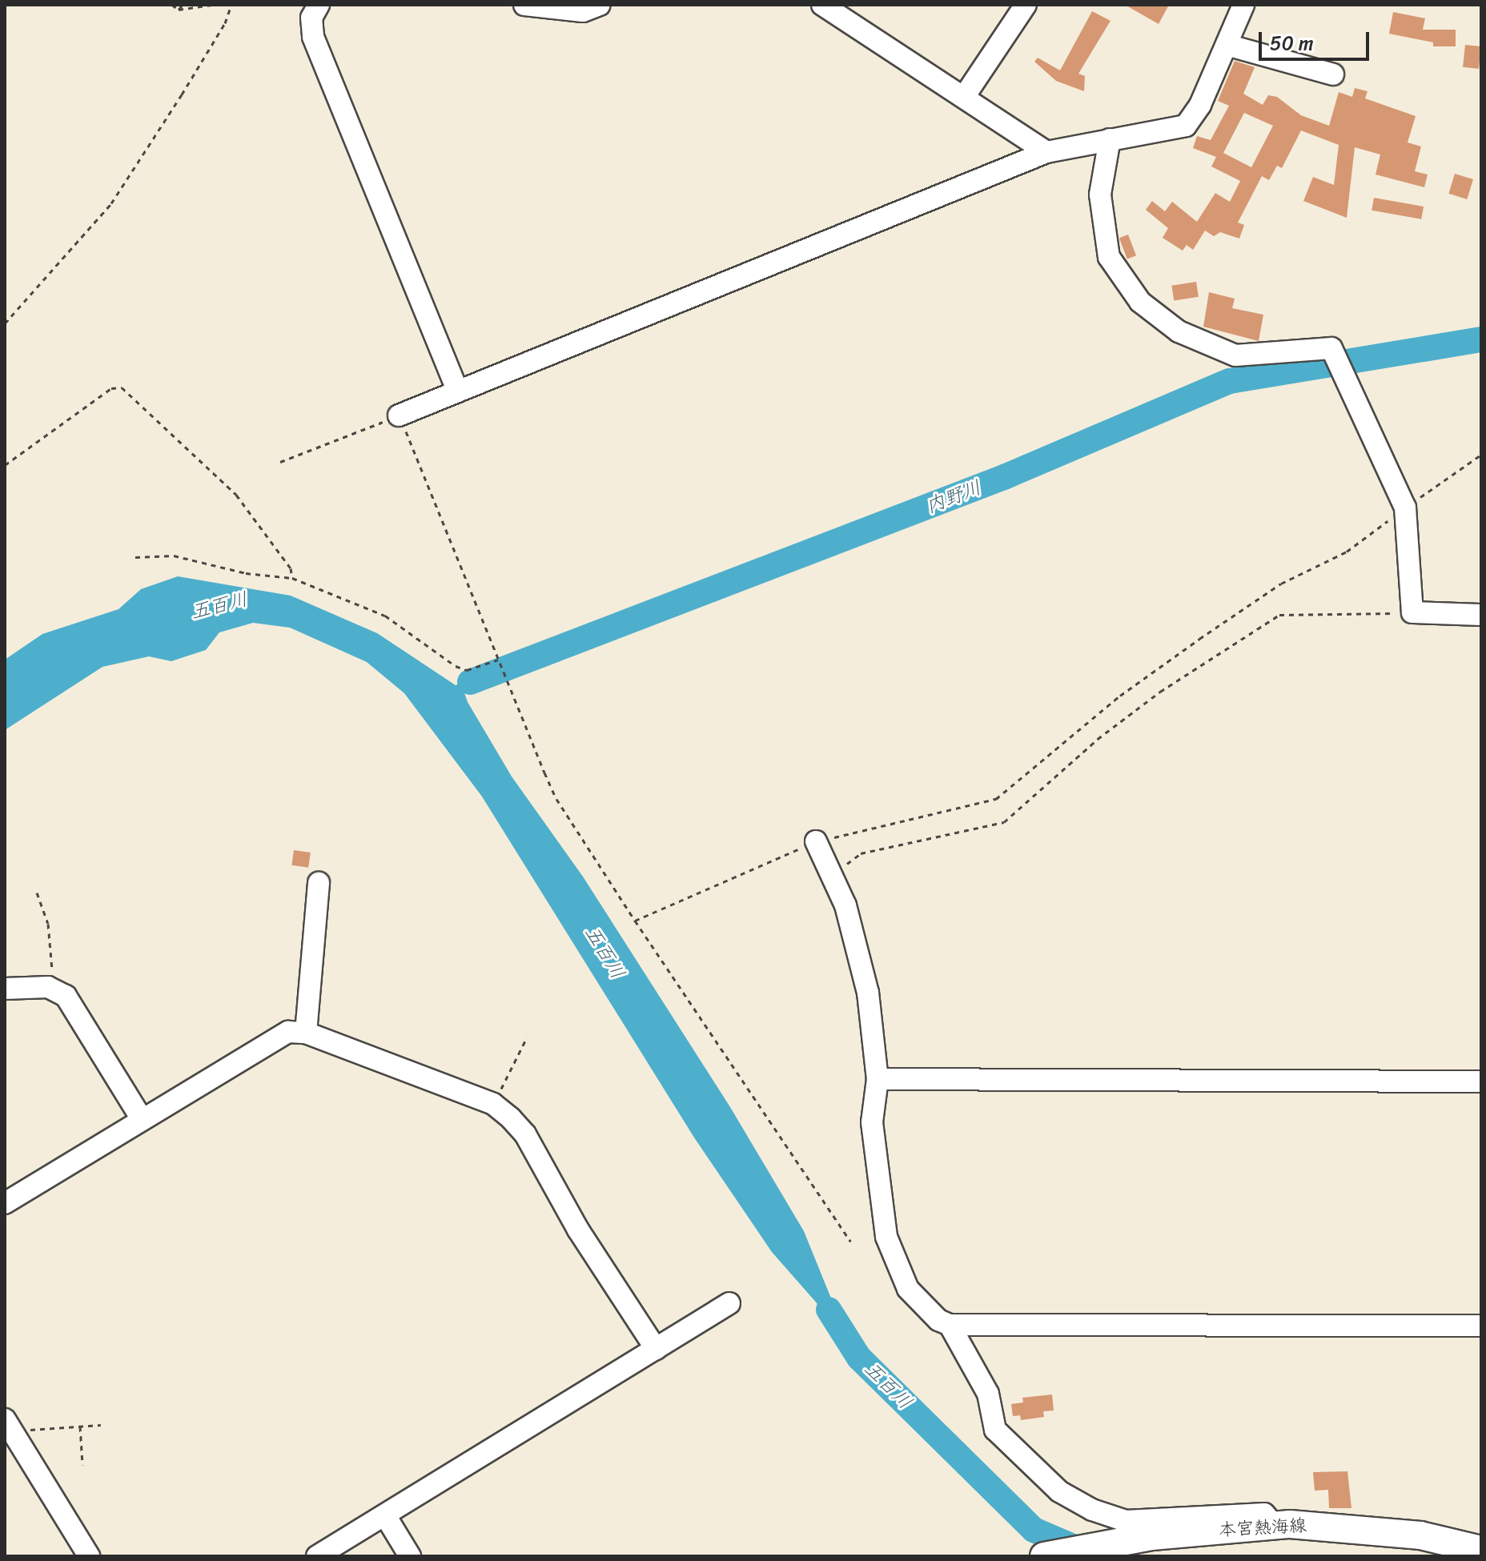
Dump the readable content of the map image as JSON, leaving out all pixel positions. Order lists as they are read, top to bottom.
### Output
{
  "streets": {
    "main road": ["本宮熱海線"]
  },
  "water": ["内野川", "五百川"],
  "scale_bar": "50 m"
}
